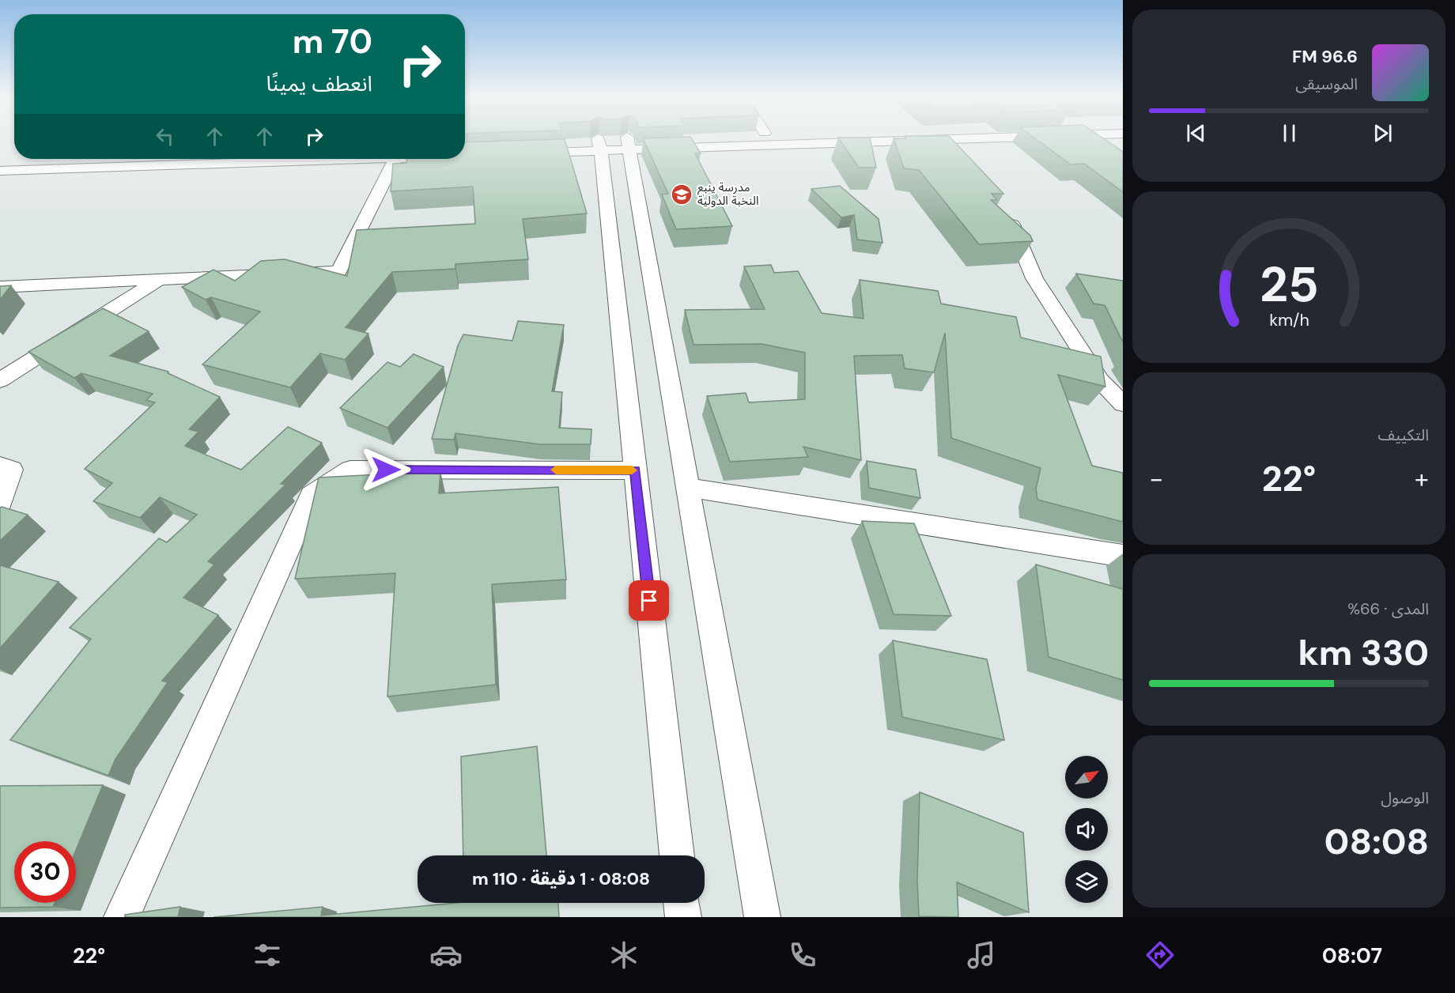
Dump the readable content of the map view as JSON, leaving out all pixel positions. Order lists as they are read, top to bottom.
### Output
{
  "places": {
    "school or university": ["مدرسة ينبع النخبة الدولية"]
  },
  "north": "top right",
  "page": {
    "turn": ["70 m", "انعطف يمينًا"],
    "song": ["96.6 FM", "الموسيقى"],
    "tile": [
      "التكييف",
      ["المدى · 66%", "330 km"],
      ["الوصول", "08:08"]
    ],
    "heat": ["−", "22°", "+"],
    "limit": "30",
    "trip": "08:08 · 1 دقيقة · 110 m",
    "tabs": ["08:07", "22°"],
    "gauge": ["25", "km/h"]
  }
}
